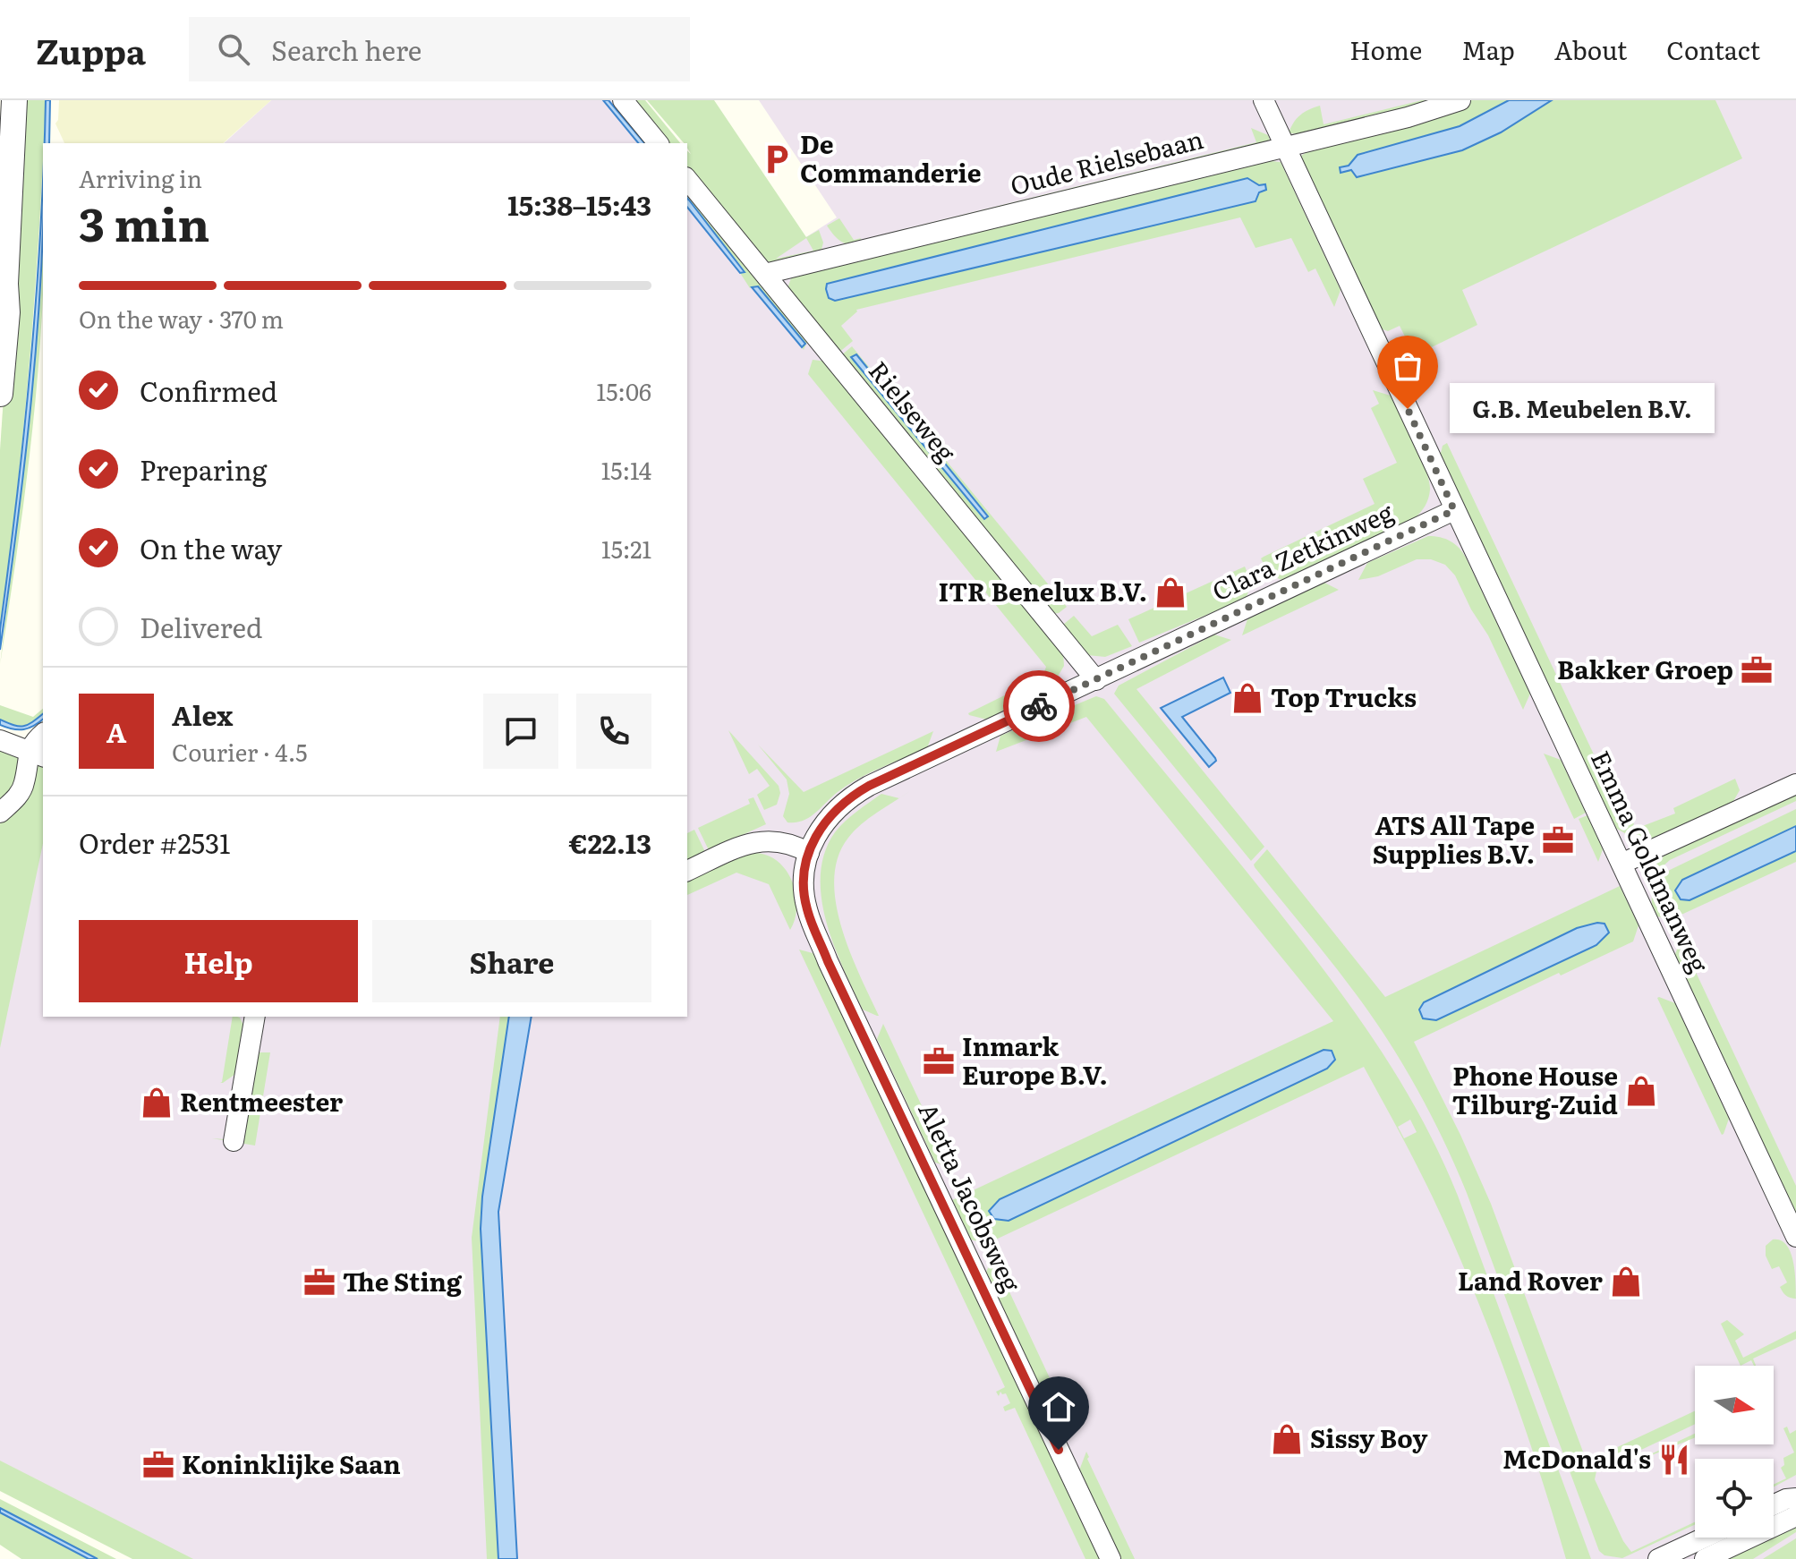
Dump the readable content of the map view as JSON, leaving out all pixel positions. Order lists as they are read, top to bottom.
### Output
{
  "streets": {
    "street": [
      "Oude Rielsebaan",
      "Rielseweg",
      "Clara Zetkinweg",
      "Emma Goldmanweg",
      "Aletta Jacobsweg"
    ]
  },
  "crossings": [
    ["Oude Rielsebaan", "Rielseweg"],
    ["Oude Rielsebaan", "Emma Goldmanweg"],
    ["Rielseweg", "Clara Zetkinweg"],
    ["Clara Zetkinweg", "Emma Goldmanweg"],
    ["Clara Zetkinweg", "Aletta Jacobsweg"]
  ],
  "places": {
    "parking": ["De Commanderie"],
    "other": ["G.B. Meubelen B.V."],
    "shop": [
      "ITR Benelux B.V.",
      "Top Trucks",
      "Phone House Tilburg-Zuid",
      "Rentmeester",
      "Land Rover",
      "Sissy Boy"
    ],
    "office": [
      "Bakker Groep",
      "ATS All Tape Supplies B.V.",
      "Inmark Europe B.V.",
      "The Sting",
      "Koninklijke Saan"
    ],
    "restaurant": ["McDonald's"]
  },
  "north": "right",
  "page": {
    "header": "Zuppa",
    "search": "Search here",
    "nav": [
      "Home",
      "Map",
      "About",
      "Contact"
    ],
    "heading": ["3 min", "Arriving in", "15:38–15:43"],
    "panel": [
      "Alex",
      "Courier · 4.5",
      "Order #2531",
      "€22.13"
    ],
    "bar": "On the way · 370 m",
    "list": [
      ["Confirmed", "15:06"],
      ["Preparing", "15:14"],
      ["On the way", "15:21"],
      "Delivered"
    ],
    "bubble": "G.B. Meubelen B.V.",
    "round": "A",
    "buttons": ["Help", "Share"]
  }
}
